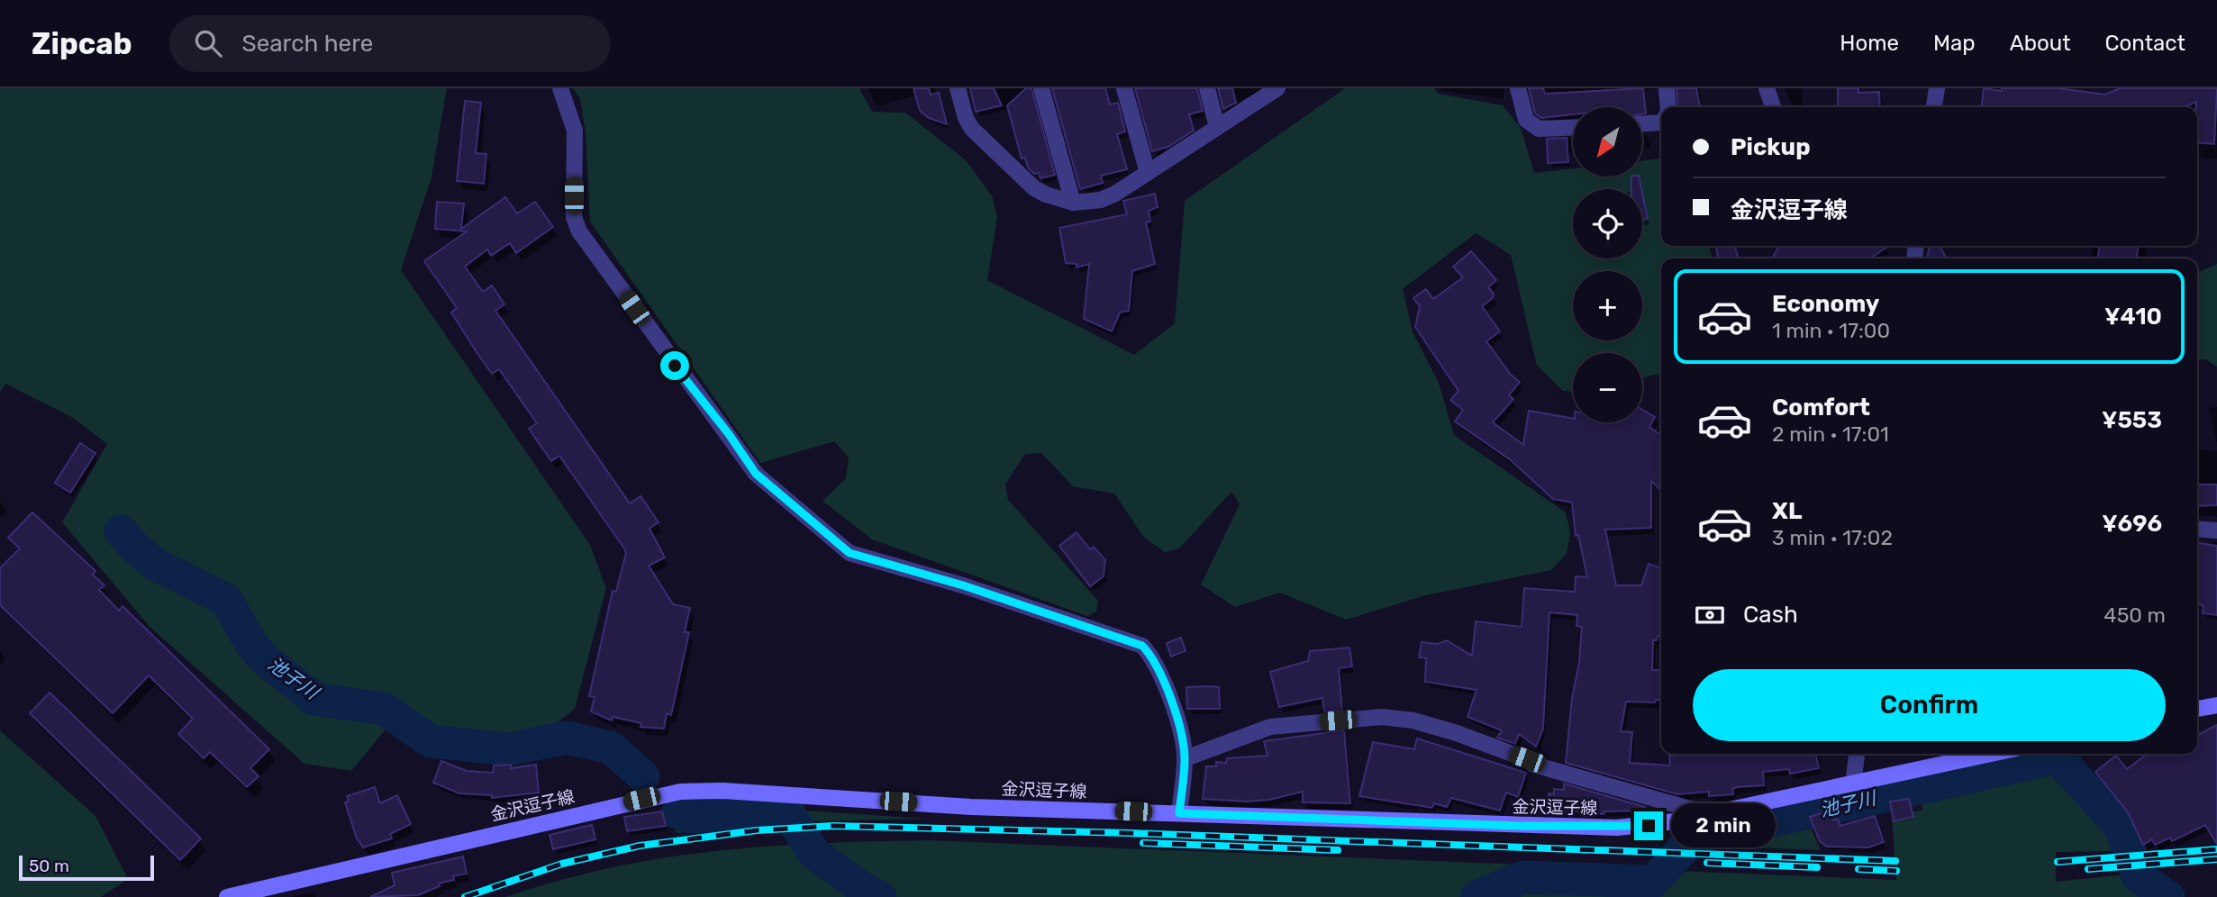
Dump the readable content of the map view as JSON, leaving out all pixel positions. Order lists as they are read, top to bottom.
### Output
{
  "streets": {
    "main road": ["金沢逗子線"]
  },
  "water": ["池子川"],
  "scale_bar": "50 m",
  "north": "bottom left",
  "page": {
    "header": "Zipcab",
    "search": "Search here",
    "nav": [
      "Home",
      "Map",
      "About",
      "Contact"
    ],
    "map_buttons": ["+", "−"],
    "banner": ["Pickup", "金沢逗子線"],
    "list": [
      {
        "name": "Economy",
        "note": "1 min · 17:00",
        "value": "¥410"
      },
      {
        "name": "Comfort",
        "note": "2 min · 17:01",
        "value": "¥553"
      },
      {
        "name": "XL",
        "note": "3 min · 17:02",
        "value": "¥696"
      }
    ],
    "pay": ["Cash", "450 m"],
    "buttons": "Confirm",
    "bubble": "2 min",
    "scale": "50 m"
  }
}
